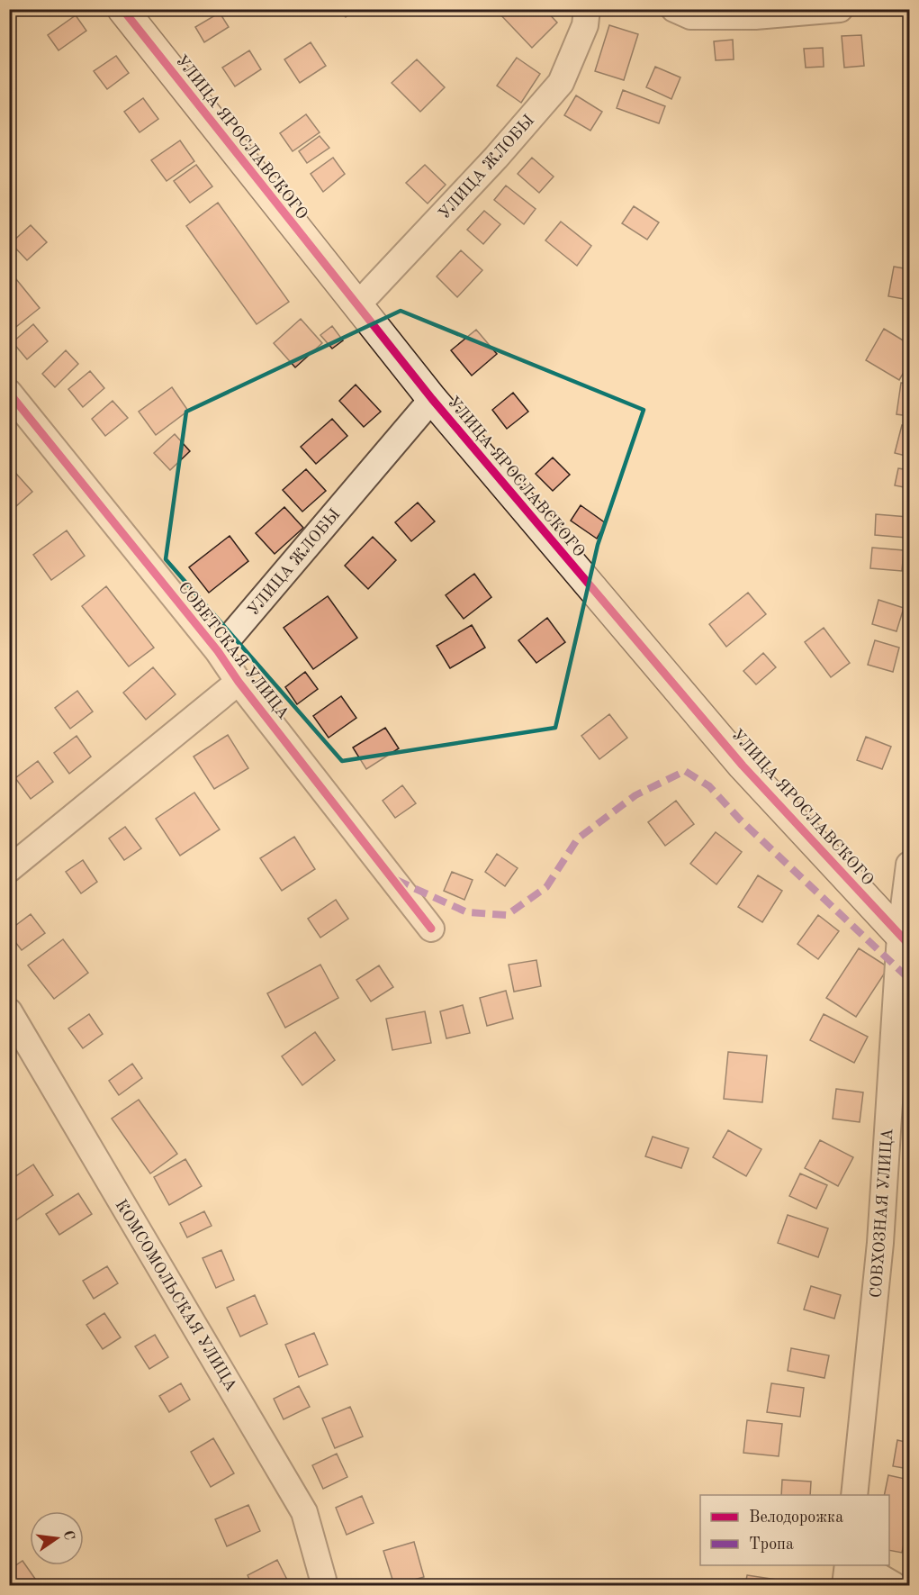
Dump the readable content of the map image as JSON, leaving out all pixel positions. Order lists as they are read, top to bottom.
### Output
{
  "streets": {
    "street": [
      "УЛИЦА ЯРОСЛАВСКОГО",
      "УЛИЦА ЖЛОБЫ",
      "СОВЕТСКАЯ УЛИЦА",
      "СОВХОЗНАЯ УЛИЦА",
      "КОМСОМОЛЬСКАЯ УЛИЦА"
    ]
  },
  "crossings": [
    ["УЛИЦА ЯРОСЛАВСКОГО", "УЛИЦА ЖЛОБЫ"],
    ["УЛИЦА ЯРОСЛАВСКОГО", "СОВХОЗНАЯ УЛИЦА"],
    ["УЛИЦА ЖЛОБЫ", "СОВЕТСКАЯ УЛИЦА"]
  ],
  "legend": ["Велодорожка", "Тропа"],
  "north": "right"
}
